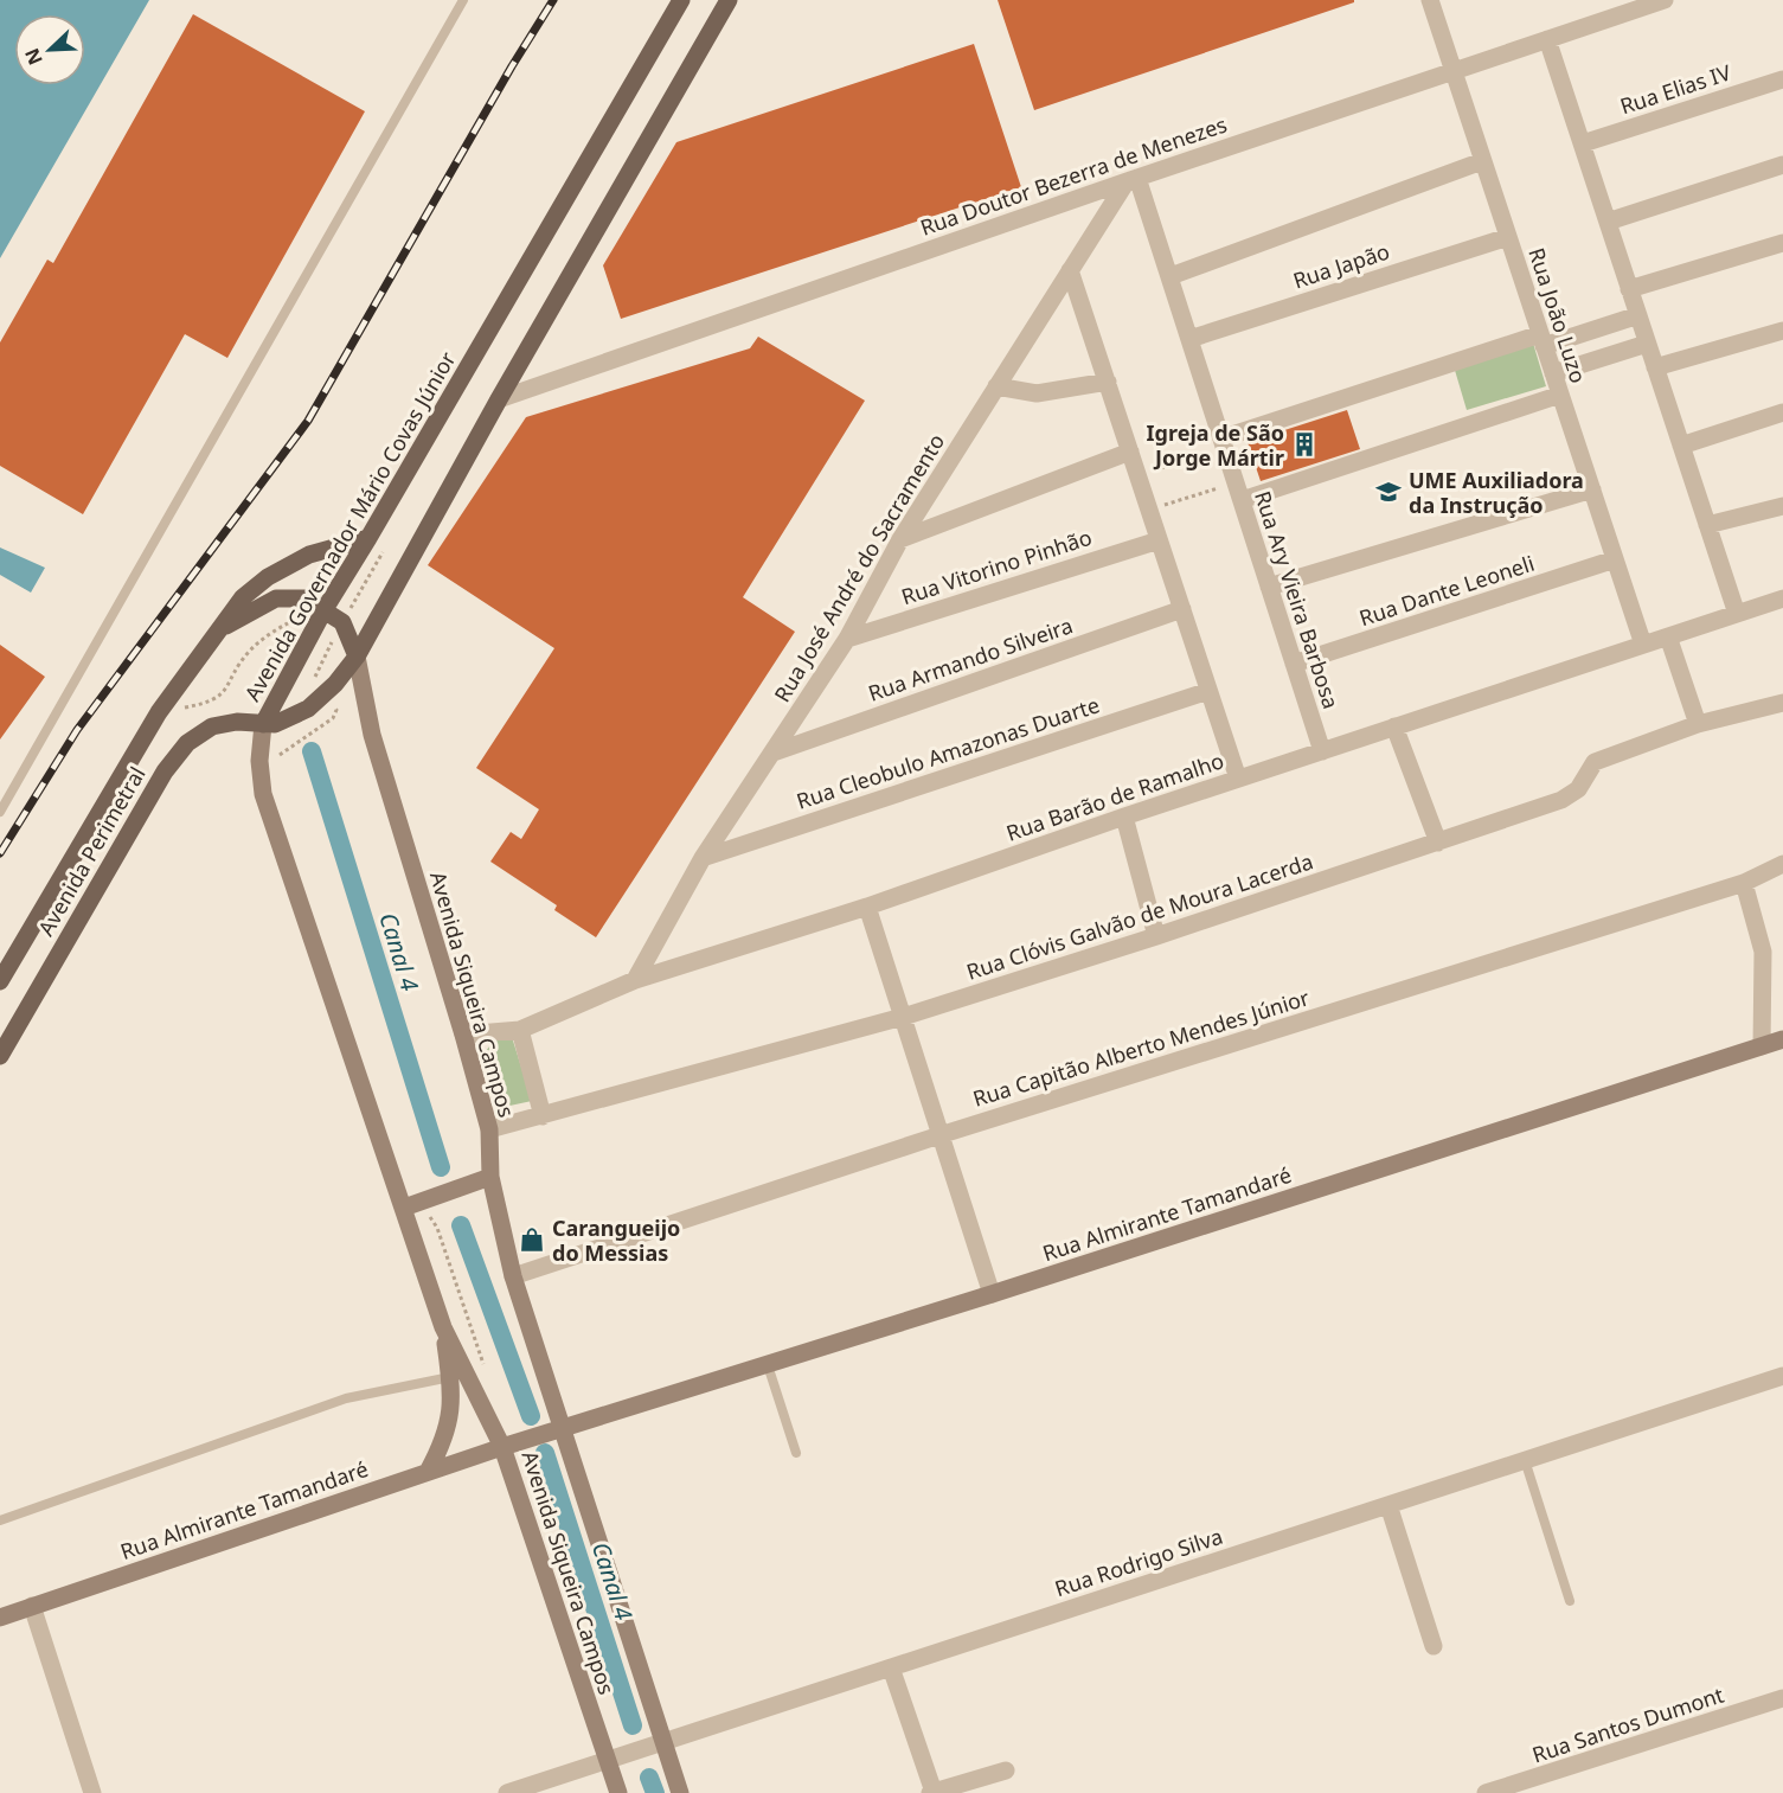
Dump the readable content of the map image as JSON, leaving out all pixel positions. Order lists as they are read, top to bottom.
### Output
{
  "streets": {
    "main road": [
      "Avenida Governador Mário Covas Júnior",
      "Avenida Perimetral",
      "Avenida Siqueira Campos",
      "Rua Almirante Tamandaré"
    ],
    "street": [
      "Rua Elias IV",
      "Rua Doutor Bezerra de Menezes",
      "Rua Japão",
      "Rua João Luzo",
      "Rua Vitorino Pinhão",
      "Rua José André do Sacramento",
      "Rua Dante Leoneli",
      "Rua Ary Vieira Barbosa",
      "Rua Armando Silveira",
      "Rua Cleobulo Amazonas Duarte",
      "Rua Barão de Ramalho",
      "Rua Clóvis Galvão de Moura Lacerda",
      "Rua Capitão Alberto Mendes Júnior",
      "Rua Rodrigo Silva",
      "Rua Santos Dumont"
    ]
  },
  "crossings": [
    ["Rua Doutor Bezerra de Menezes", "Rua João Luzo"],
    ["Rua Doutor Bezerra de Menezes", "Avenida Governador Mário Covas Júnior"],
    ["Rua Doutor Bezerra de Menezes", "Rua José André do Sacramento"],
    ["Rua Doutor Bezerra de Menezes", "Rua Ary Vieira Barbosa"],
    ["Rua Japão", "Rua João Luzo"],
    ["Rua Japão", "Rua Ary Vieira Barbosa"],
    ["Rua João Luzo", "Rua Dante Leoneli"],
    ["Rua João Luzo", "Rua Barão de Ramalho"],
    ["Avenida Governador Mário Covas Júnior", "Avenida Perimetral"],
    ["Avenida Governador Mário Covas Júnior", "Avenida Siqueira Campos"],
    ["Rua Vitorino Pinhão", "Rua José André do Sacramento"],
    ["Rua José André do Sacramento", "Rua Ary Vieira Barbosa"],
    ["Rua José André do Sacramento", "Rua Armando Silveira"],
    ["Rua José André do Sacramento", "Rua Cleobulo Amazonas Duarte"],
    ["Rua José André do Sacramento", "Rua Barão de Ramalho"],
    ["Rua Dante Leoneli", "Rua Ary Vieira Barbosa"],
    ["Rua Ary Vieira Barbosa", "Rua Barão de Ramalho"],
    ["Rua Barão de Ramalho", "Avenida Siqueira Campos"],
    ["Avenida Perimetral", "Avenida Siqueira Campos"],
    ["Rua Clóvis Galvão de Moura Lacerda", "Avenida Siqueira Campos"],
    ["Avenida Siqueira Campos", "Rua Capitão Alberto Mendes Júnior"],
    ["Avenida Siqueira Campos", "Rua Almirante Tamandaré"],
    ["Avenida Siqueira Campos", "Rua Rodrigo Silva"]
  ],
  "water": ["Canal 4"],
  "places": {
    "building": ["Igreja de São Jorge Mártir"],
    "school or university": ["UME Auxiliadora da Instrução"],
    "shop": ["Carangueijo do Messias"]
  },
  "north": "bottom left"
}
